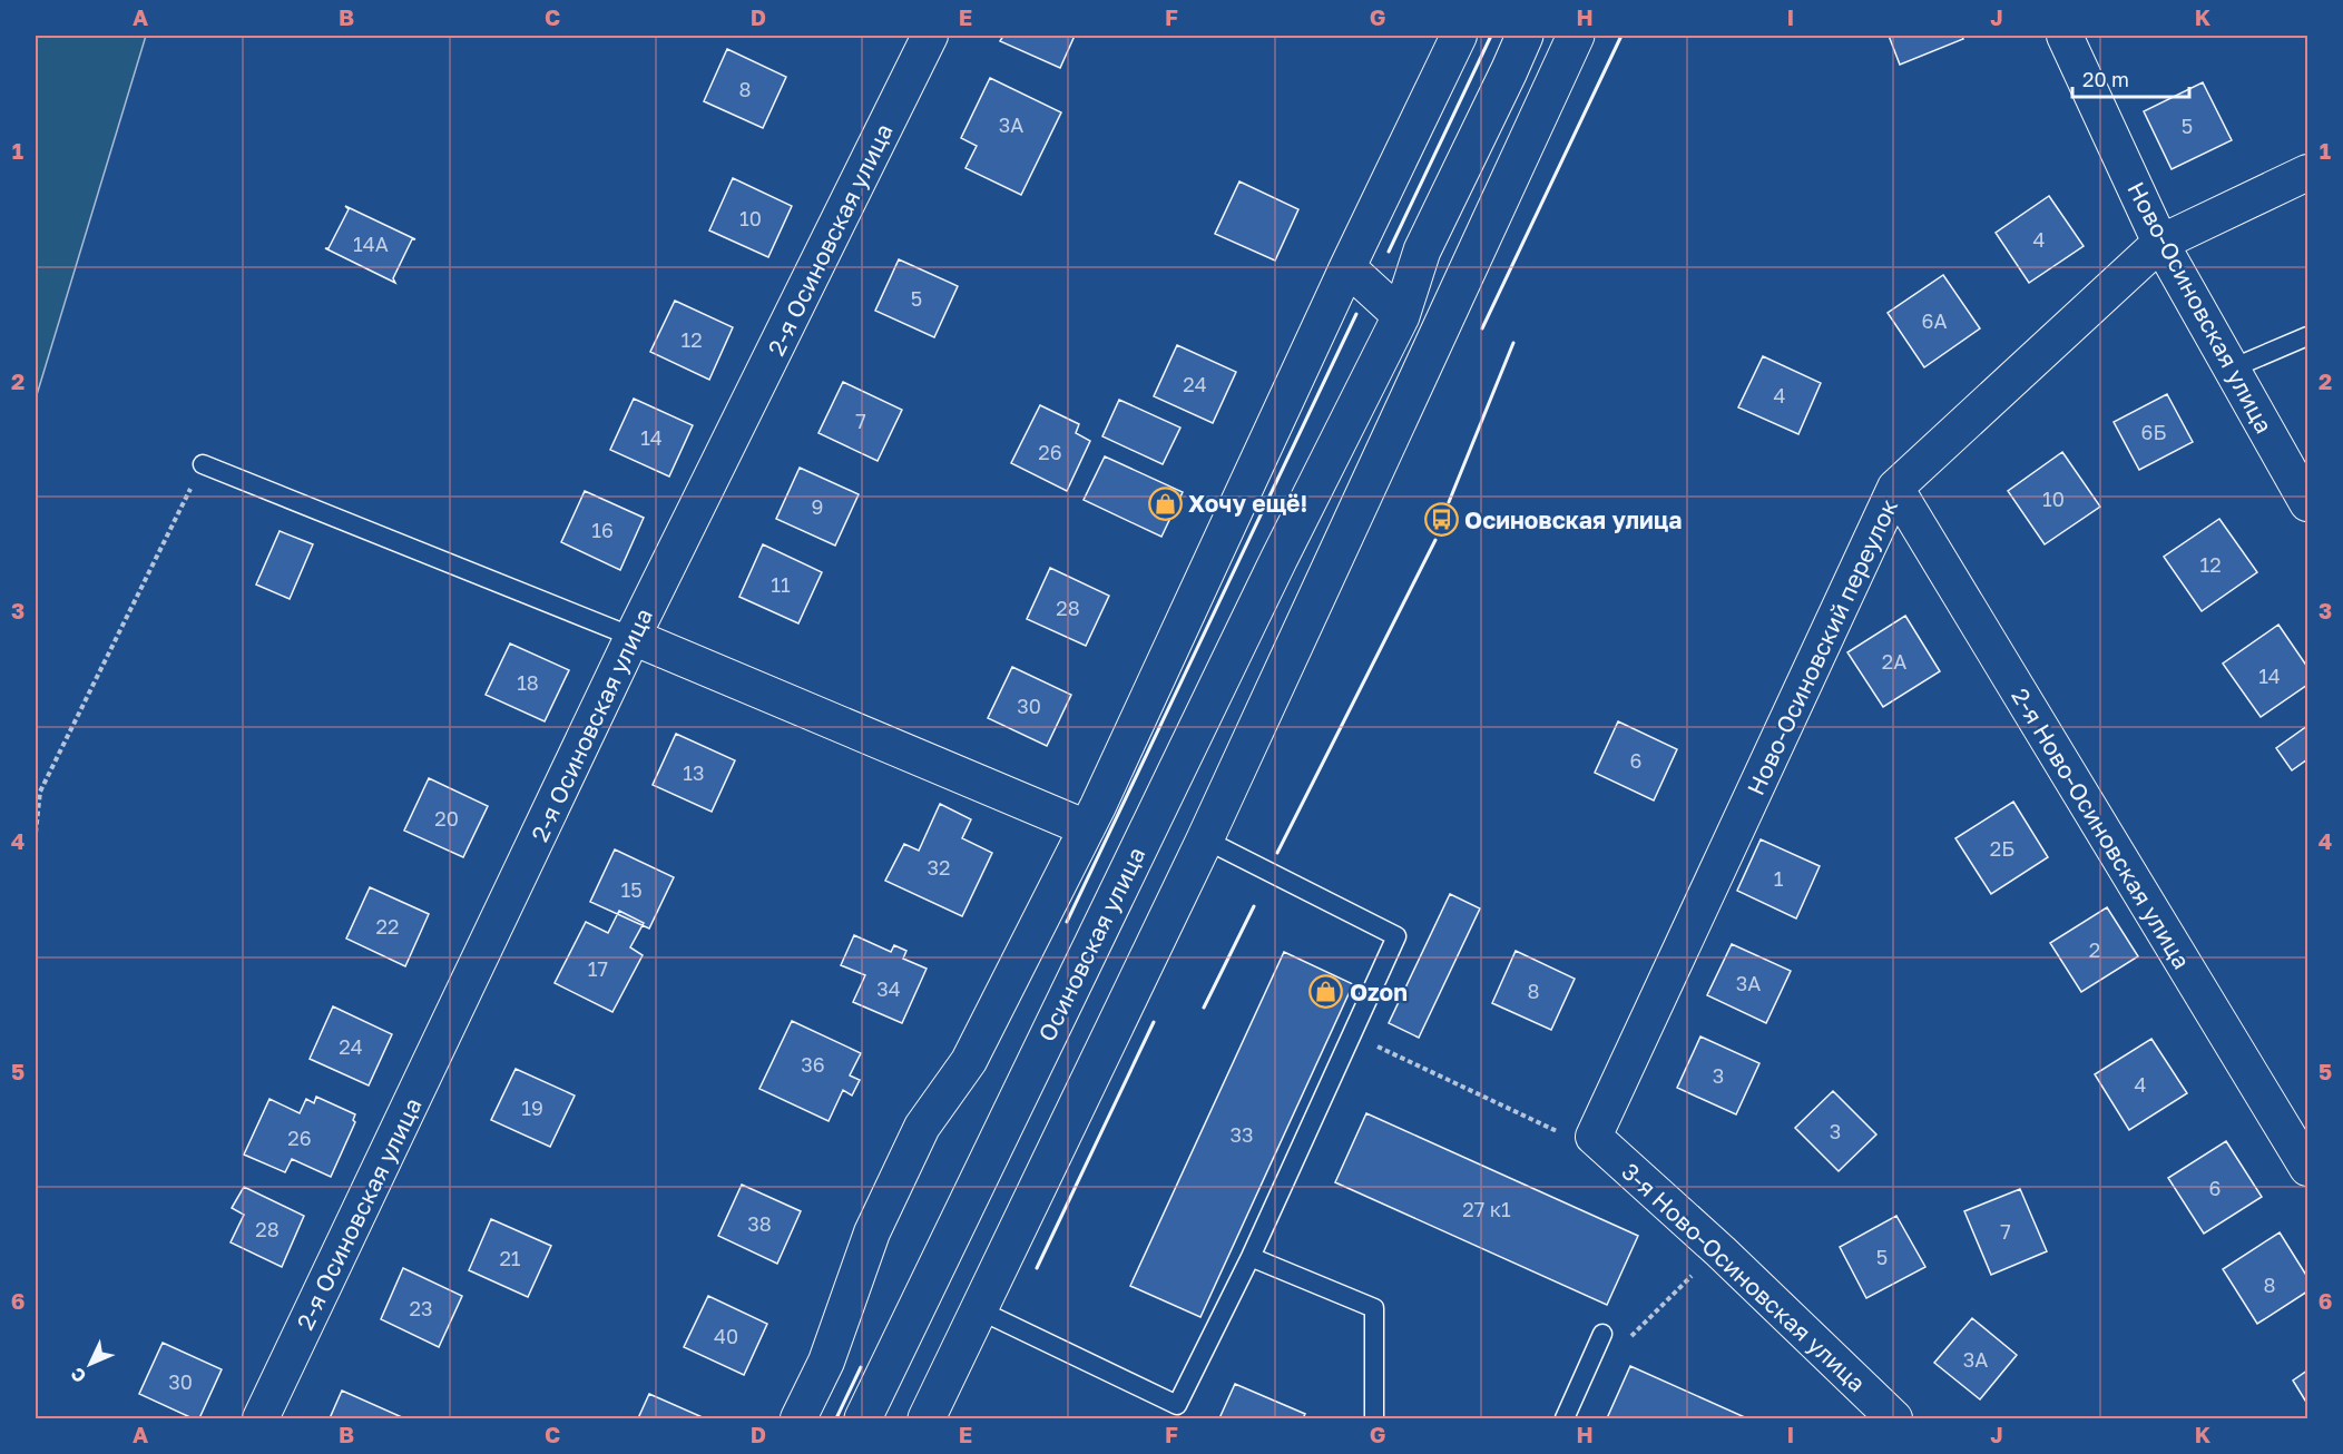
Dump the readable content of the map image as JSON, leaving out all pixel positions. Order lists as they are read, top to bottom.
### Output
{
  "streets": {
    "street": [
      "2-я Осиновская улица",
      "Ново-Осиновская улица",
      "Ново-Осиновский переулок",
      "2-я Ново-Осиновская улица",
      "Осиновская улица",
      "3-я Ново-Осиновская улица"
    ]
  },
  "crossings": [
    ["Ново-Осиновская улица", "Ново-Осиновский переулок"],
    ["Ново-Осиновский переулок", "2-я Ново-Осиновская улица"],
    ["Ново-Осиновский переулок", "3-я Ново-Осиновская улица"]
  ],
  "places": {
    "shop": ["Хочу ещё!", "Ozon"],
    "bus stop": ["Осиновская улица"]
  },
  "house_numbers": [
    "8",
    "3А",
    "5",
    "10",
    "4",
    "14А",
    "5",
    "6А",
    "12",
    "24",
    "4",
    "7",
    "6Б",
    "14",
    "26",
    "10",
    "9",
    "16",
    "12",
    "11",
    "28",
    "2А",
    "14",
    "18",
    "30",
    "6",
    "13",
    "20",
    "2Б",
    "32",
    "1",
    "15",
    "22",
    "2",
    "17",
    "3А",
    "34",
    "8",
    "24",
    "36",
    "3",
    "4",
    "19",
    "3",
    "33",
    "26",
    "6",
    "27 к1",
    "38",
    "28",
    "7",
    "5",
    "21",
    "8",
    "23",
    "40",
    "3А",
    "30"
  ],
  "scale_bar": "20 m",
  "north": "bottom left",
  "grid": {
    "columns": [
      "A",
      "B",
      "C",
      "D",
      "E",
      "F",
      "G",
      "H",
      "I",
      "J",
      "K"
    ],
    "rows": [
      "1",
      "2",
      "3",
      "4",
      "5",
      "6"
    ]
  }
}
